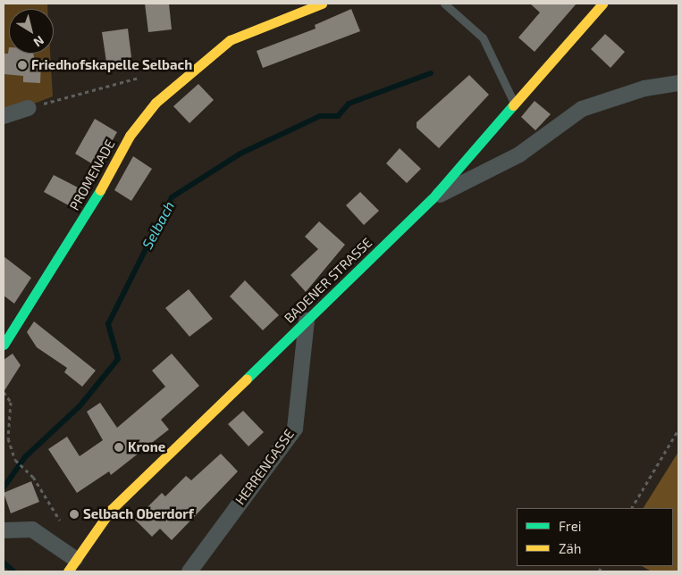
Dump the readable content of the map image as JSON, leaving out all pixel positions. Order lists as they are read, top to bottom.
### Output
{
  "streets": {
    "main road": ["PROMENADE", "BADENER STRASSE"],
    "street": ["HERRENGASSE"]
  },
  "crossings": [
    ["BADENER STRASSE", "HERRENGASSE"]
  ],
  "water": ["Selbach"],
  "places": ["Friedhofskapelle Selbach", "Krone", "Selbach Oberdorf"],
  "legend": ["Frei", "Zäh"],
  "north": "bottom right"
}
